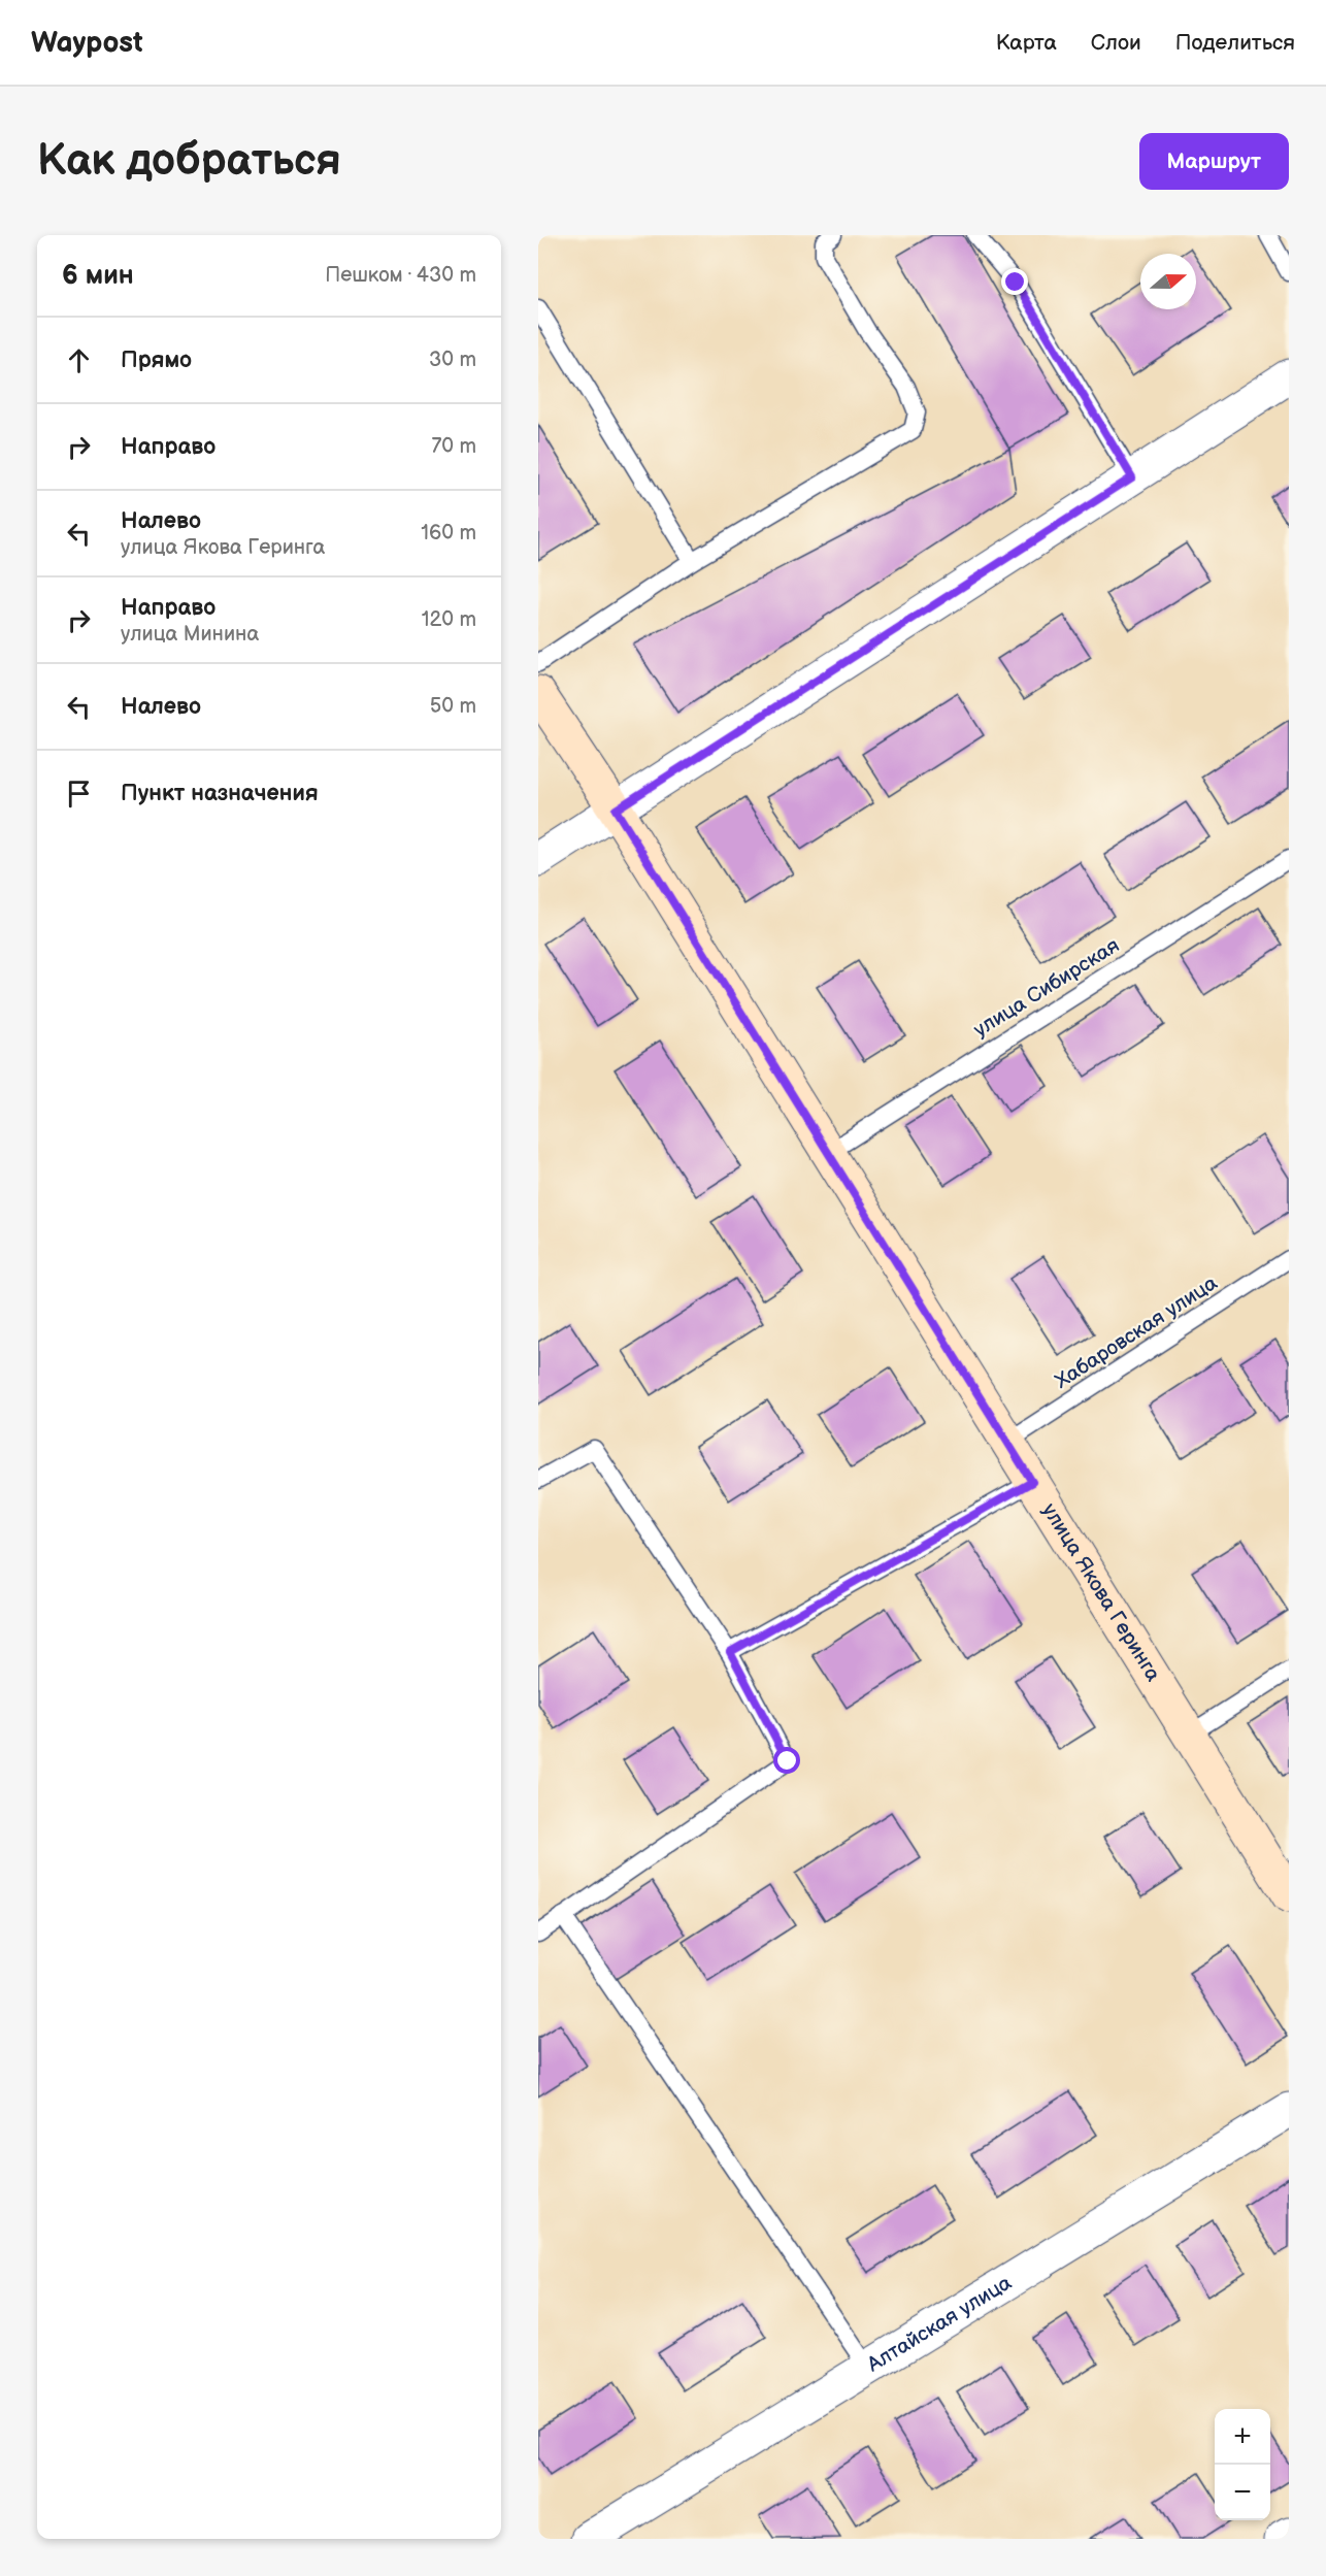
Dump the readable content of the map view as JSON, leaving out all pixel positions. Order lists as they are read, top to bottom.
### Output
{
  "streets": {
    "street": ["улица Якова Геринга", "Алтайская улица"],
    "lane": ["улица Сибирская", "Хабаровская улица"]
  },
  "crossings": [
    ["улица Сибирская", "улица Якова Геринга"],
    ["Хабаровская улица", "улица Якова Геринга"]
  ],
  "north": "right",
  "page": {
    "header": "Waypost",
    "nav": ["Карта", "Слои", "Поделиться"],
    "buttons": "Маршрут",
    "title": "Как добраться",
    "heading": ["6 мин", "Пешком · 430 m"],
    "list": [
      ["Прямо", "30 m"],
      ["Направо", "70 m"],
      ["Налево", "улица Якова Геринга", "160 m"],
      ["Направо", "улица Минина", "120 m"],
      ["Налево", "50 m"],
      "Пункт назначения"
    ],
    "map_buttons": ["+", "−"]
  }
}
